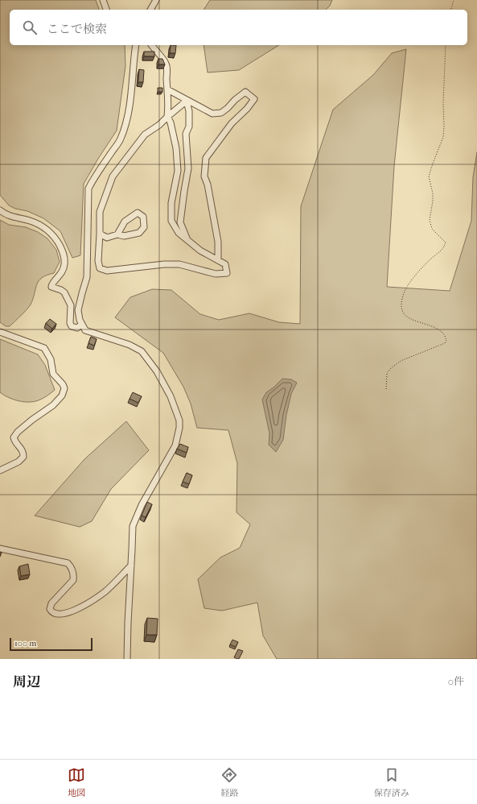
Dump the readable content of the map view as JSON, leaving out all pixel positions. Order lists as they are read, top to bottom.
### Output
{
  "scale_bar": "100 m",
  "page": {
    "search": "ここで検索",
    "scale": "100 m",
    "heading": ["周辺", "0件"],
    "nav": ["地図", "経路", "保存済み"]
  }
}
